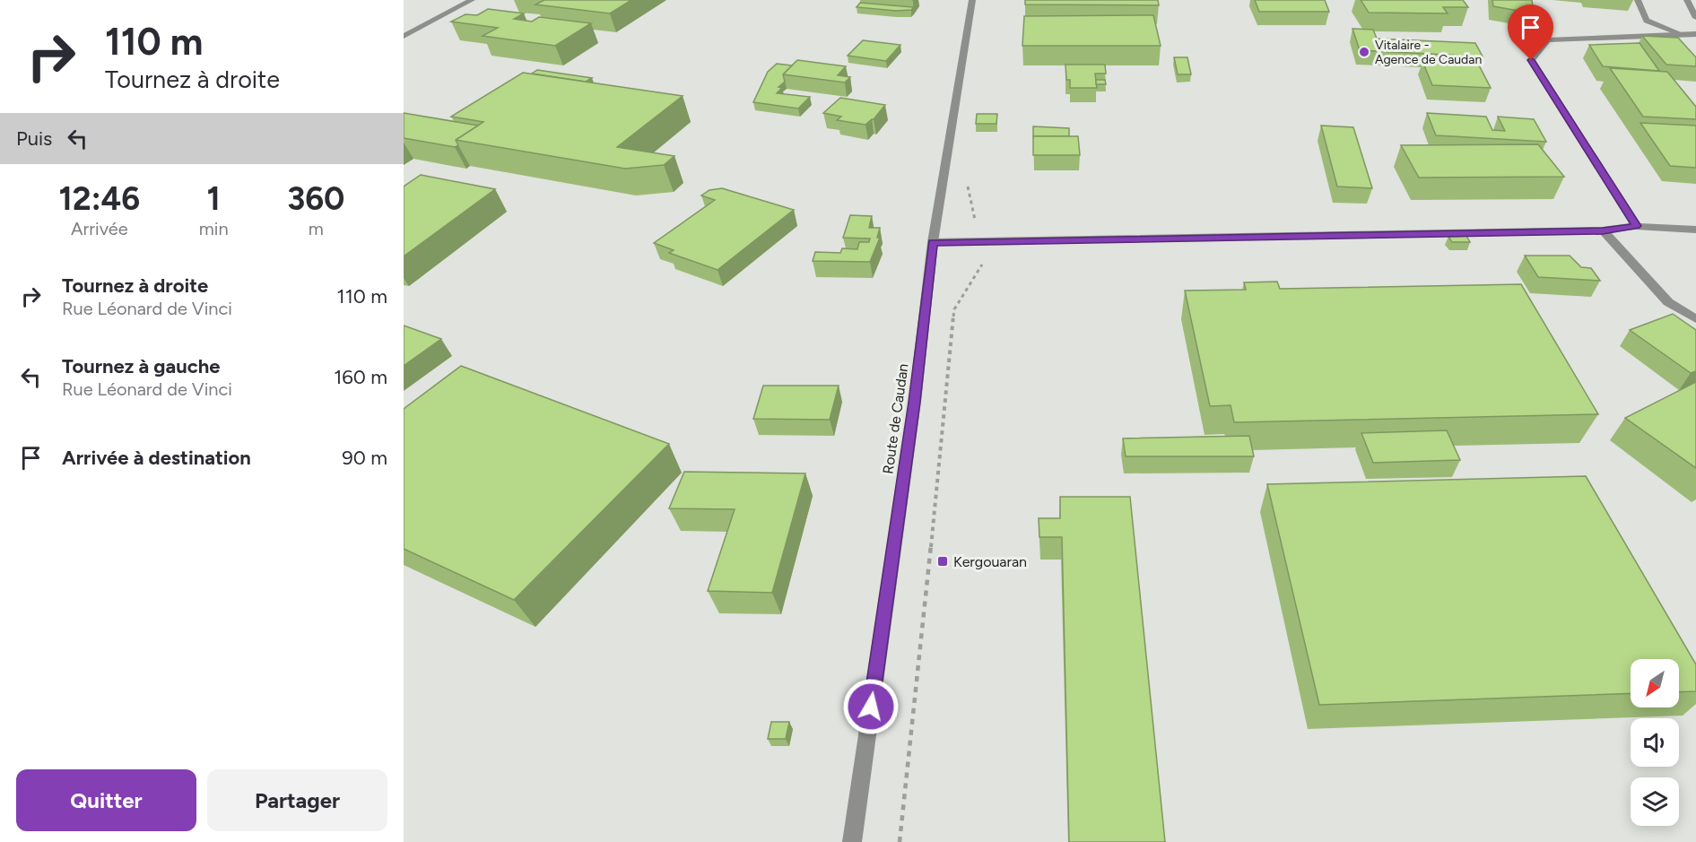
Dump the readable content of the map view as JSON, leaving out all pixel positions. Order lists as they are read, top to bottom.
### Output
{
  "streets": {
    "street": ["Route de Caudan"]
  },
  "places": {
    "other": ["Vitalaire - Agence de Caudan"],
    "transit": ["Kergouaran"]
  },
  "north": "bottom left",
  "page": {
    "turn": ["110 m", "Tournez à droite"],
    "then": "Puis",
    "eta": [
      "12:46",
      "Arrivée",
      "1",
      "min",
      "360",
      "m"
    ],
    "list": [
      {
        "name": "Tournez à droite",
        "note": "Rue Léonard de Vinci",
        "value": "110 m"
      },
      {
        "name": "Tournez à gauche",
        "note": "Rue Léonard de Vinci",
        "value": "160 m"
      },
      {
        "name": "Arrivée à destination",
        "value": "90 m"
      }
    ],
    "buttons": ["Quitter", "Partager"]
  }
}
